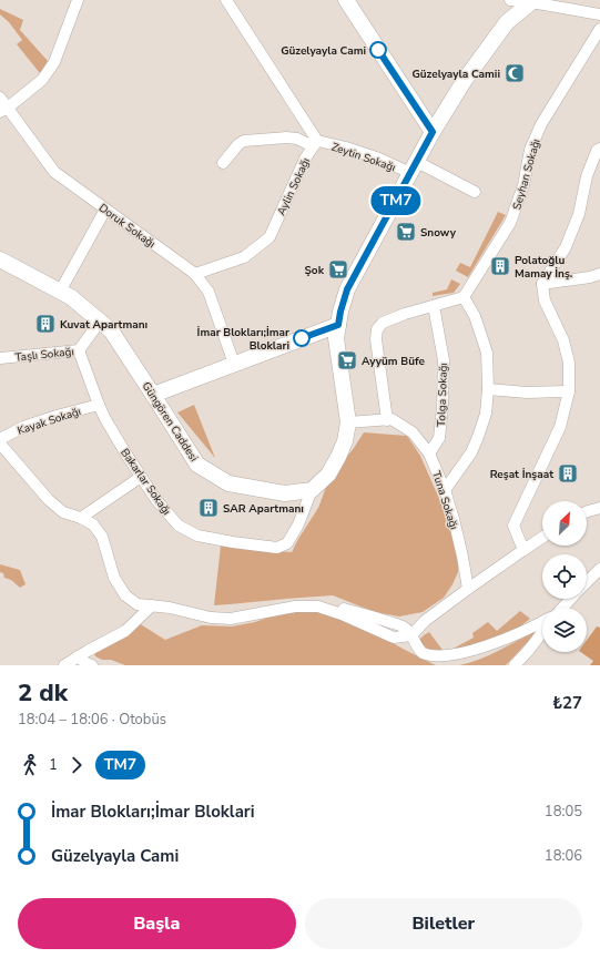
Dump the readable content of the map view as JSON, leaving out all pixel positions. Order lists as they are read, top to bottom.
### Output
{
  "streets": {
    "main road": ["Güngören Caddesi"],
    "street": [
      "Zeytin Sokağı",
      "Seyhan Sokağı",
      "Aylin Sokağı",
      "Doruk Sokağı",
      "Taşlı Sokağı",
      "Tolga Sokağı",
      "Kayak Sokağı",
      "Bakarlar Sokağı",
      "Tuna Sokağı"
    ]
  },
  "crossings": [
    ["Zeytin Sokağı", "Aylin Sokağı"],
    ["Aylin Sokağı", "Doruk Sokağı"],
    ["Taşlı Sokağı", "Güngören Caddesi"],
    ["Taşlı Sokağı", "Bakarlar Sokağı"],
    ["Tolga Sokağı", "Tuna Sokağı"],
    ["Kayak Sokağı", "Bakarlar Sokağı"],
    ["Güngören Caddesi", "Bakarlar Sokağı"]
  ],
  "places": {
    "other": ["Güzelyayla Cami", "İmar Blokları;İmar Bloklari"],
    "mosque": ["Güzelyayla Camii"],
    "supermarket": ["Snowy", "Şok", "Ayyüm Büfe"],
    "building": [
      "Polatoğlu Mamay İnş.",
      "Kuvat Apartmanı",
      "Reşat İnşaat",
      "SAR Apartmanı"
    ]
  },
  "lines": ["bus line TM7"],
  "north": "top right",
  "page": {
    "on_map": "TM7",
    "heading": ["2 dk", "18:04 – 18:06 · Otobüs", "₺27"],
    "legs": ["1", "TM7"],
    "list": [
      {
        "name": "İmar Blokları;İmar Bloklari",
        "value": "18:05"
      },
      {
        "name": "Güzelyayla Cami",
        "value": "18:06"
      }
    ],
    "buttons": ["Başla", "Biletler"]
  }
}
